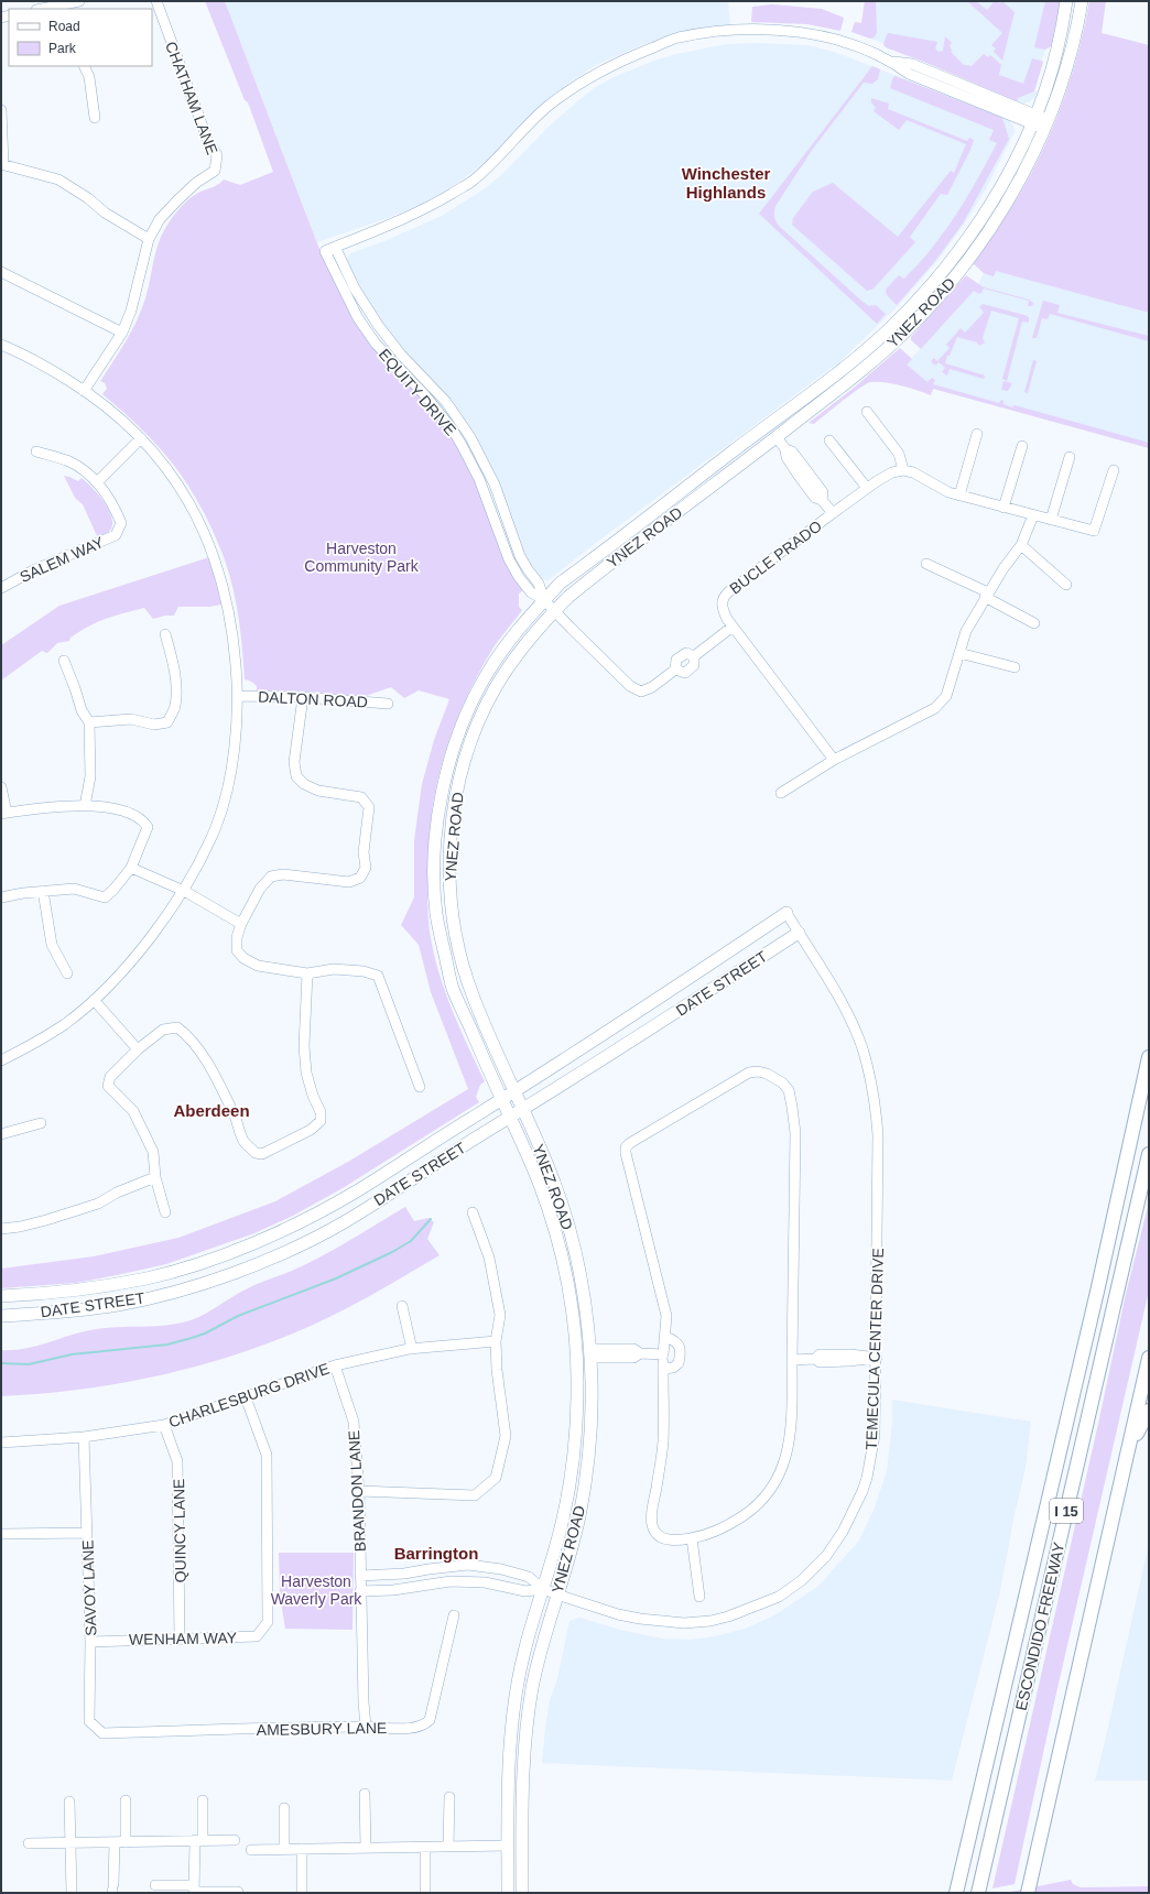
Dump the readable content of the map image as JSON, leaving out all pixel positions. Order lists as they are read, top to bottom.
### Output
{
  "streets": {
    "highway": ["I 15", "ESCONDIDO FREEWAY"],
    "main road": ["YNEZ ROAD", "DATE STREET"],
    "street": [
      "CHATHAM LANE",
      "EQUITY DRIVE",
      "BUCLE PRADO",
      "SALEM WAY",
      "DALTON ROAD",
      "TEMECULA CENTER DRIVE",
      "CHARLESBURG DRIVE",
      "BRANDON LANE",
      "QUINCY LANE",
      "SAVOY LANE",
      "WENHAM WAY",
      "AMESBURY LANE"
    ]
  },
  "crossings": [
    ["YNEZ ROAD", "EQUITY DRIVE"],
    ["YNEZ ROAD", "BUCLE PRADO"],
    ["YNEZ ROAD", "DATE STREET"],
    ["YNEZ ROAD", "TEMECULA CENTER DRIVE"],
    ["DATE STREET", "TEMECULA CENTER DRIVE"],
    ["CHARLESBURG DRIVE", "BRANDON LANE"],
    ["CHARLESBURG DRIVE", "QUINCY LANE"],
    ["CHARLESBURG DRIVE", "SAVOY LANE"],
    ["CHARLESBURG DRIVE", "WENHAM WAY"],
    ["BRANDON LANE", "AMESBURY LANE"],
    ["QUINCY LANE", "WENHAM WAY"],
    ["SAVOY LANE", "WENHAM WAY"],
    ["SAVOY LANE", "AMESBURY LANE"]
  ],
  "districts": ["Winchester Highlands", "Aberdeen", "Barrington"],
  "parks": ["Harveston Community Park", "Harveston Waverly Park"],
  "legend": ["Road", "Park"]
}
